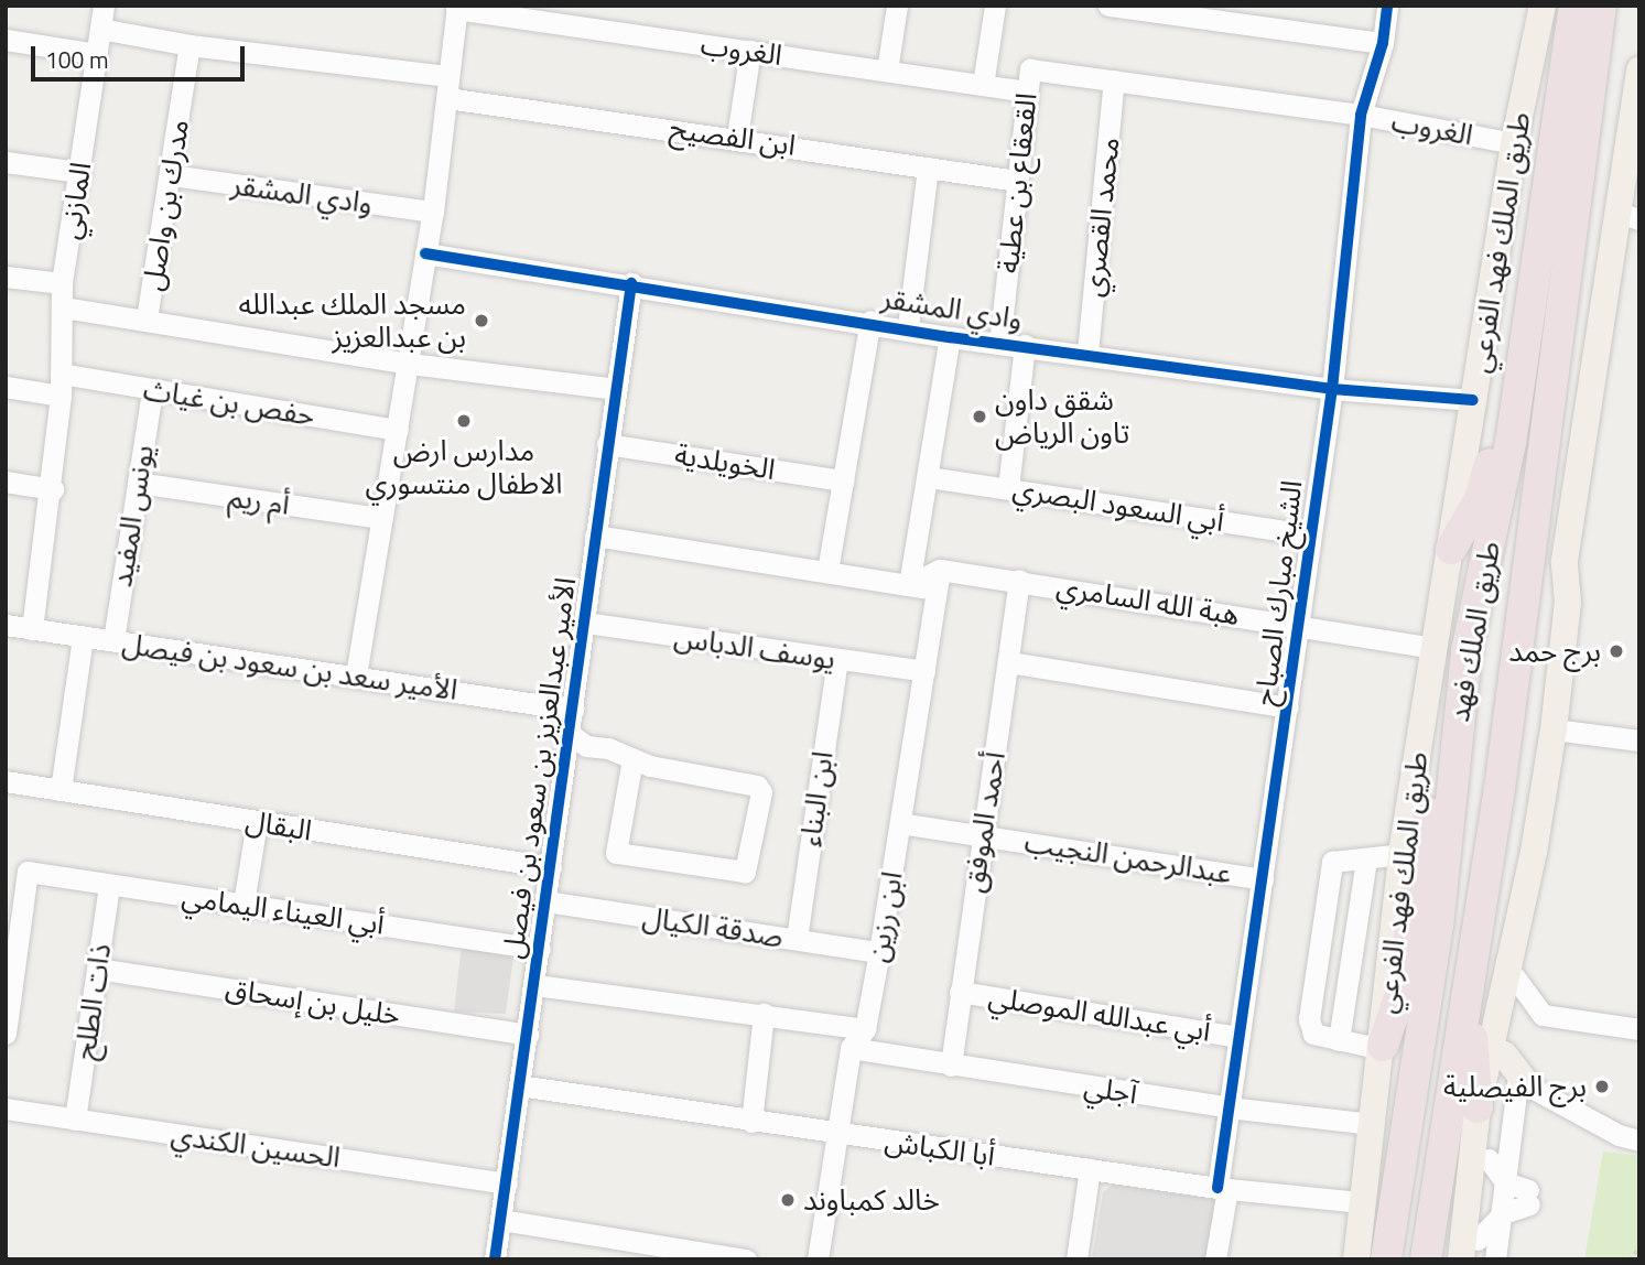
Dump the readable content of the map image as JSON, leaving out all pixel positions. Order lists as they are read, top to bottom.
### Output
{
  "streets": {
    "highway": ["طريق الملك فهد"],
    "main road": ["طريق الملك فهد الفرعي"],
    "street": [
      "الغروب",
      "ابن الفصيح",
      "القعقاع بن عطية",
      "وادي المشقر",
      "المازني",
      "مدرك بن واصل",
      "محمد القصري",
      "حفص بن غياث",
      "الخويلدية",
      "أم ريم",
      "أبي السعود البصري",
      "يونس المفيد",
      "الشيخ مبارك الصباح",
      "هبة الله السامري",
      "يوسف الدباس",
      "الأمير سعد بن سعود بن فيصل",
      "الأمير عبدالعزيز بن سعود بن فيصل",
      "ابن البناء",
      "أحمد الموفق",
      "البقال",
      "عبدالرحمن النجيب",
      "أبي العيناء اليمامي",
      "ابن رزين",
      "صدقة الكيال",
      "ذات الطلح",
      "خليل بن إسحاق",
      "أبي عبدالله الموصلي",
      "آجلي",
      "الحسين الكندي",
      "أبا الكباش"
    ]
  },
  "crossings": [
    ["الغروب", "القعقاع بن عطية"],
    ["الغروب", "محمد القصري"],
    ["الغروب", "طريق الملك فهد الفرعي"],
    ["الغروب", "الشيخ مبارك الصباح"],
    ["ابن الفصيح", "القعقاع بن عطية"],
    ["ابن الفصيح", "المازني"],
    ["ابن الفصيح", "مدرك بن واصل"],
    ["القعقاع بن عطية", "وادي المشقر"],
    ["وادي المشقر", "مدرك بن واصل"],
    ["وادي المشقر", "محمد القصري"],
    ["وادي المشقر", "طريق الملك فهد الفرعي"],
    ["وادي المشقر", "الشيخ مبارك الصباح"],
    ["وادي المشقر", "الأمير عبدالعزيز بن سعود بن فيصل"],
    ["المازني", "حفص بن غياث"],
    ["المازني", "الأمير سعد بن سعود بن فيصل"],
    ["طريق الملك فهد الفرعي", "هبة الله السامري"],
    ["طريق الملك فهد الفرعي", "آجلي"],
    ["طريق الملك فهد الفرعي", "أبا الكباش"],
    ["حفص بن غياث", "يونس المفيد"],
    ["الخويلدية", "الأمير عبدالعزيز بن سعود بن فيصل"],
    ["أم ريم", "يونس المفيد"],
    ["أبي السعود البصري", "الشيخ مبارك الصباح"],
    ["يونس المفيد", "الأمير سعد بن سعود بن فيصل"],
    ["الشيخ مبارك الصباح", "هبة الله السامري"],
    ["الشيخ مبارك الصباح", "عبدالرحمن النجيب"],
    ["الشيخ مبارك الصباح", "أبي عبدالله الموصلي"],
    ["الشيخ مبارك الصباح", "آجلي"],
    ["الشيخ مبارك الصباح", "أبا الكباش"],
    ["هبة الله السامري", "الأمير عبدالعزيز بن سعود بن فيصل"],
    ["هبة الله السامري", "أحمد الموفق"],
    ["هبة الله السامري", "ابن رزين"],
    ["يوسف الدباس", "الأمير عبدالعزيز بن سعود بن فيصل"],
    ["يوسف الدباس", "ابن البناء"],
    ["يوسف الدباس", "ابن رزين"],
    ["الأمير سعد بن سعود بن فيصل", "الأمير عبدالعزيز بن سعود بن فيصل"],
    ["الأمير عبدالعزيز بن سعود بن فيصل", "البقال"],
    ["الأمير عبدالعزيز بن سعود بن فيصل", "أبي العيناء اليمامي"],
    ["الأمير عبدالعزيز بن سعود بن فيصل", "صدقة الكيال"],
    ["الأمير عبدالعزيز بن سعود بن فيصل", "خليل بن إسحاق"],
    ["الأمير عبدالعزيز بن سعود بن فيصل", "الحسين الكندي"],
    ["الأمير عبدالعزيز بن سعود بن فيصل", "أبا الكباش"],
    ["ابن البناء", "صدقة الكيال"],
    ["أحمد الموفق", "عبدالرحمن النجيب"],
    ["أحمد الموفق", "أبي عبدالله الموصلي"],
    ["أحمد الموفق", "آجلي"],
    ["عبدالرحمن النجيب", "ابن رزين"],
    ["أبي العيناء اليمامي", "ذات الطلح"],
    ["ابن رزين", "صدقة الكيال"],
    ["ابن رزين", "آجلي"],
    ["ابن رزين", "أبا الكباش"],
    ["ذات الطلح", "خليل بن إسحاق"],
    ["ذات الطلح", "الحسين الكندي"]
  ],
  "places": [
    "مسجد الملك عبدالله بن عبدالعزيز",
    "شقق داون تاون الرياض",
    "مدارس ارض الاطفال منتسوري",
    "برج حمد",
    "برج الفيصلية",
    "خالد كمباوند"
  ],
  "scale_bar": "100 m"
}
